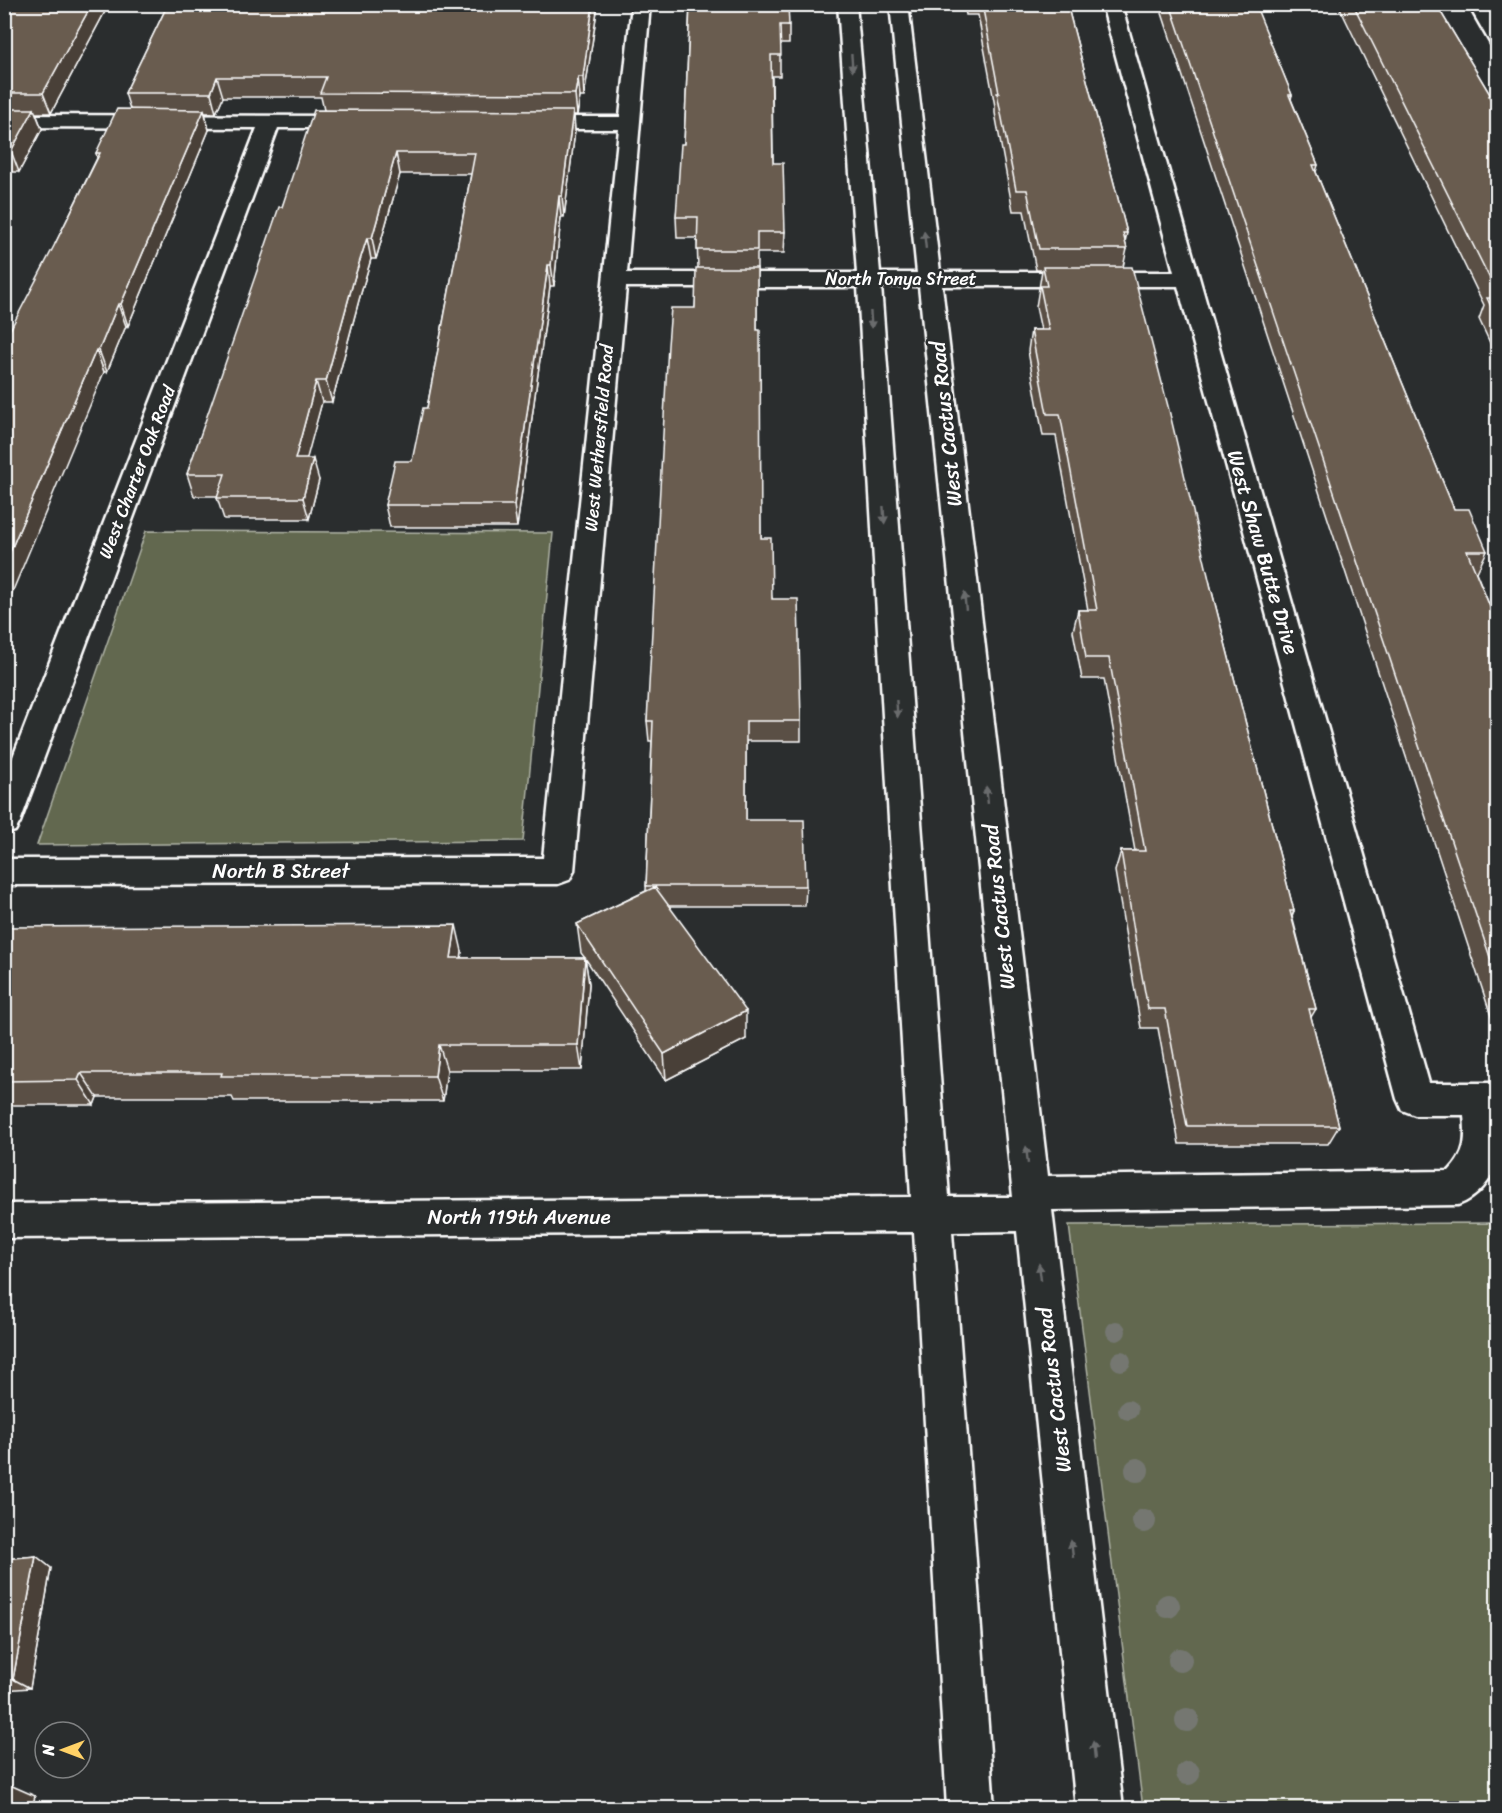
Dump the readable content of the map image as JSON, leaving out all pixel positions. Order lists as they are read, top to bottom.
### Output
{
  "streets": {
    "street": [
      "North Tonya Street",
      "West Cactus Road",
      "West Wethersfield Road",
      "West Charter Oak Road",
      "West Shaw Butte Drive",
      "North B Street",
      "North 119th Avenue"
    ]
  },
  "crossings": [
    ["North Tonya Street", "West Cactus Road"],
    ["North Tonya Street", "West Wethersfield Road"],
    ["North Tonya Street", "West Shaw Butte Drive"],
    ["West Cactus Road", "North 119th Avenue"],
    ["West Wethersfield Road", "North B Street"],
    ["West Shaw Butte Drive", "North 119th Avenue"]
  ],
  "north": "left"
}
